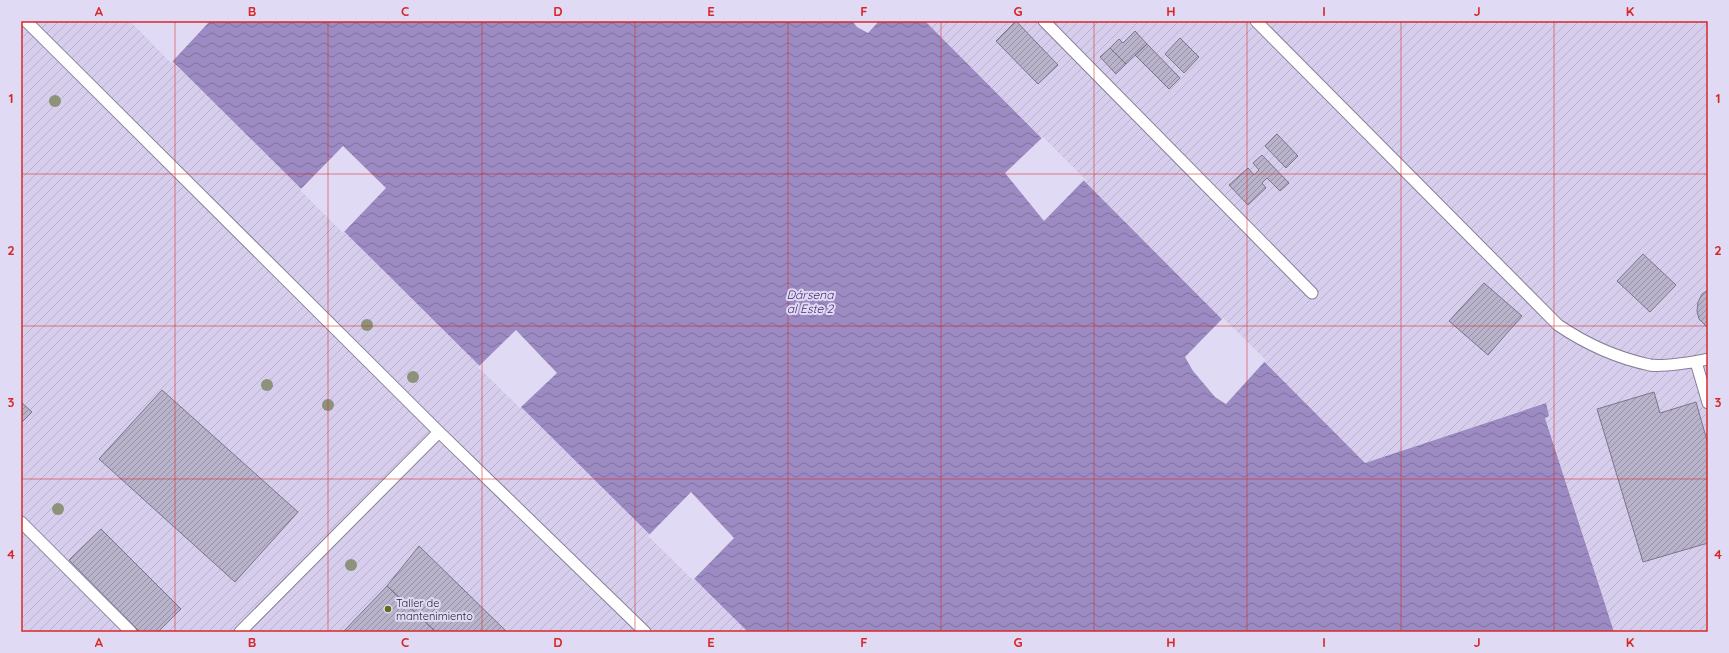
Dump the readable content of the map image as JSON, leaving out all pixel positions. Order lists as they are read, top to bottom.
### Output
{
  "water": ["Dársena al Este 2"],
  "places": ["Taller de mantenimiento"],
  "grid": {
    "columns": [
      "A",
      "B",
      "C",
      "D",
      "E",
      "F",
      "G",
      "H",
      "I",
      "J",
      "K"
    ],
    "rows": [
      "1",
      "2",
      "3",
      "4"
    ]
  }
}
